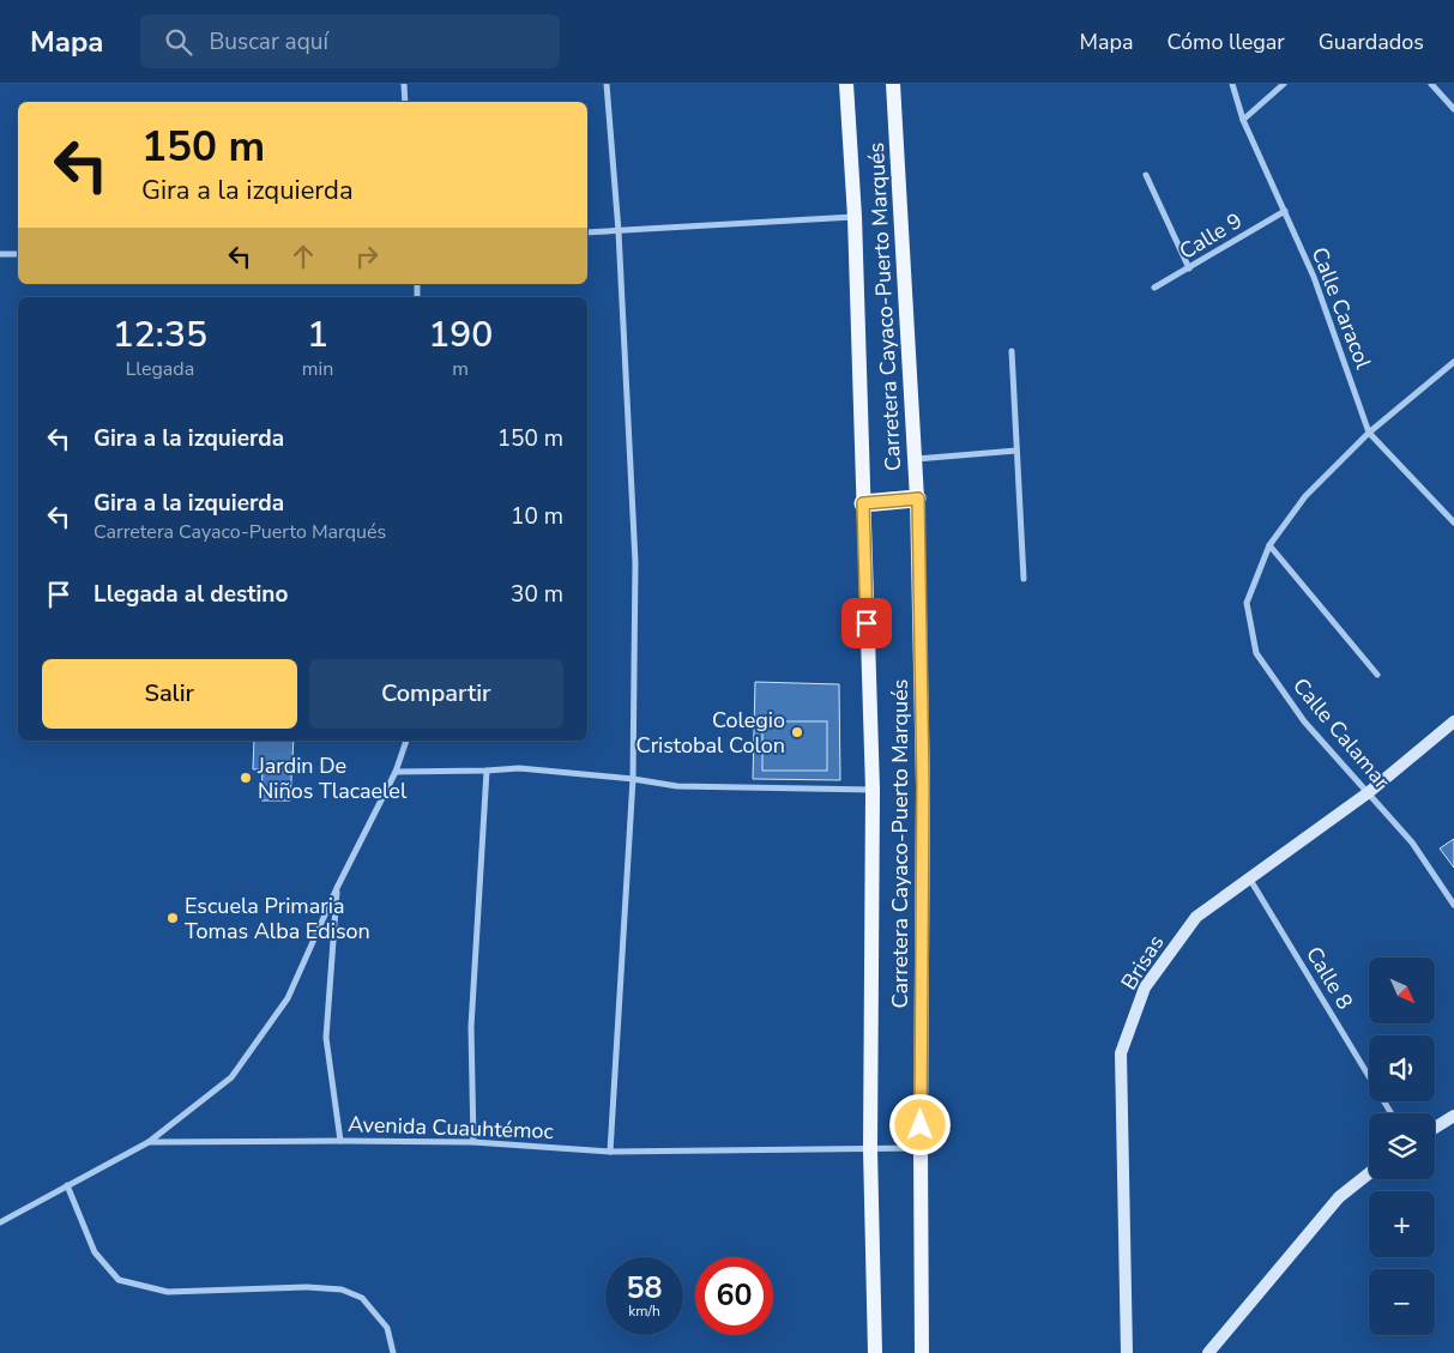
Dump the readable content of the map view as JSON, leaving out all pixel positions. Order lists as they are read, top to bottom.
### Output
{
  "streets": {
    "main road": ["Carretera Cayaco-Puerto Marqués"],
    "street": [
      "Calle 9",
      "Calle Caracol",
      "Calle Calamar",
      "Brisas",
      "Calle 8",
      "Avenida Cuauhtémoc"
    ]
  },
  "crossings": [
    ["Calle 9", "Calle Caracol"],
    ["Carretera Cayaco-Puerto Marqués", "Avenida Cuauhtémoc"],
    ["Calle Caracol", "Calle Calamar"],
    ["Calle Calamar", "Brisas"],
    ["Brisas", "Calle 8"]
  ],
  "places": ["Colegio Cristobal Colon", "Jardin De Niños Tlacaelel", "Escuela Primaria Tomas Alba Edison"],
  "north": "bottom right",
  "page": {
    "header": "Mapa",
    "search": "Buscar aquí",
    "nav": ["Mapa", "Cómo llegar", "Guardados"],
    "turn": ["150 m", "Gira a la izquierda"],
    "eta": [
      "12:35",
      "Llegada",
      "1",
      "min",
      "190",
      "m"
    ],
    "list": [
      {
        "name": "Gira a la izquierda",
        "value": "150 m"
      },
      {
        "name": "Gira a la izquierda",
        "note": "Carretera Cayaco-Puerto Marqués",
        "value": "10 m"
      },
      {
        "name": "Llegada al destino",
        "value": "30 m"
      }
    ],
    "buttons": ["Salir", "Compartir"],
    "map_buttons": ["+", "−"],
    "speed": "58 km/h",
    "limit": "60"
  }
}
